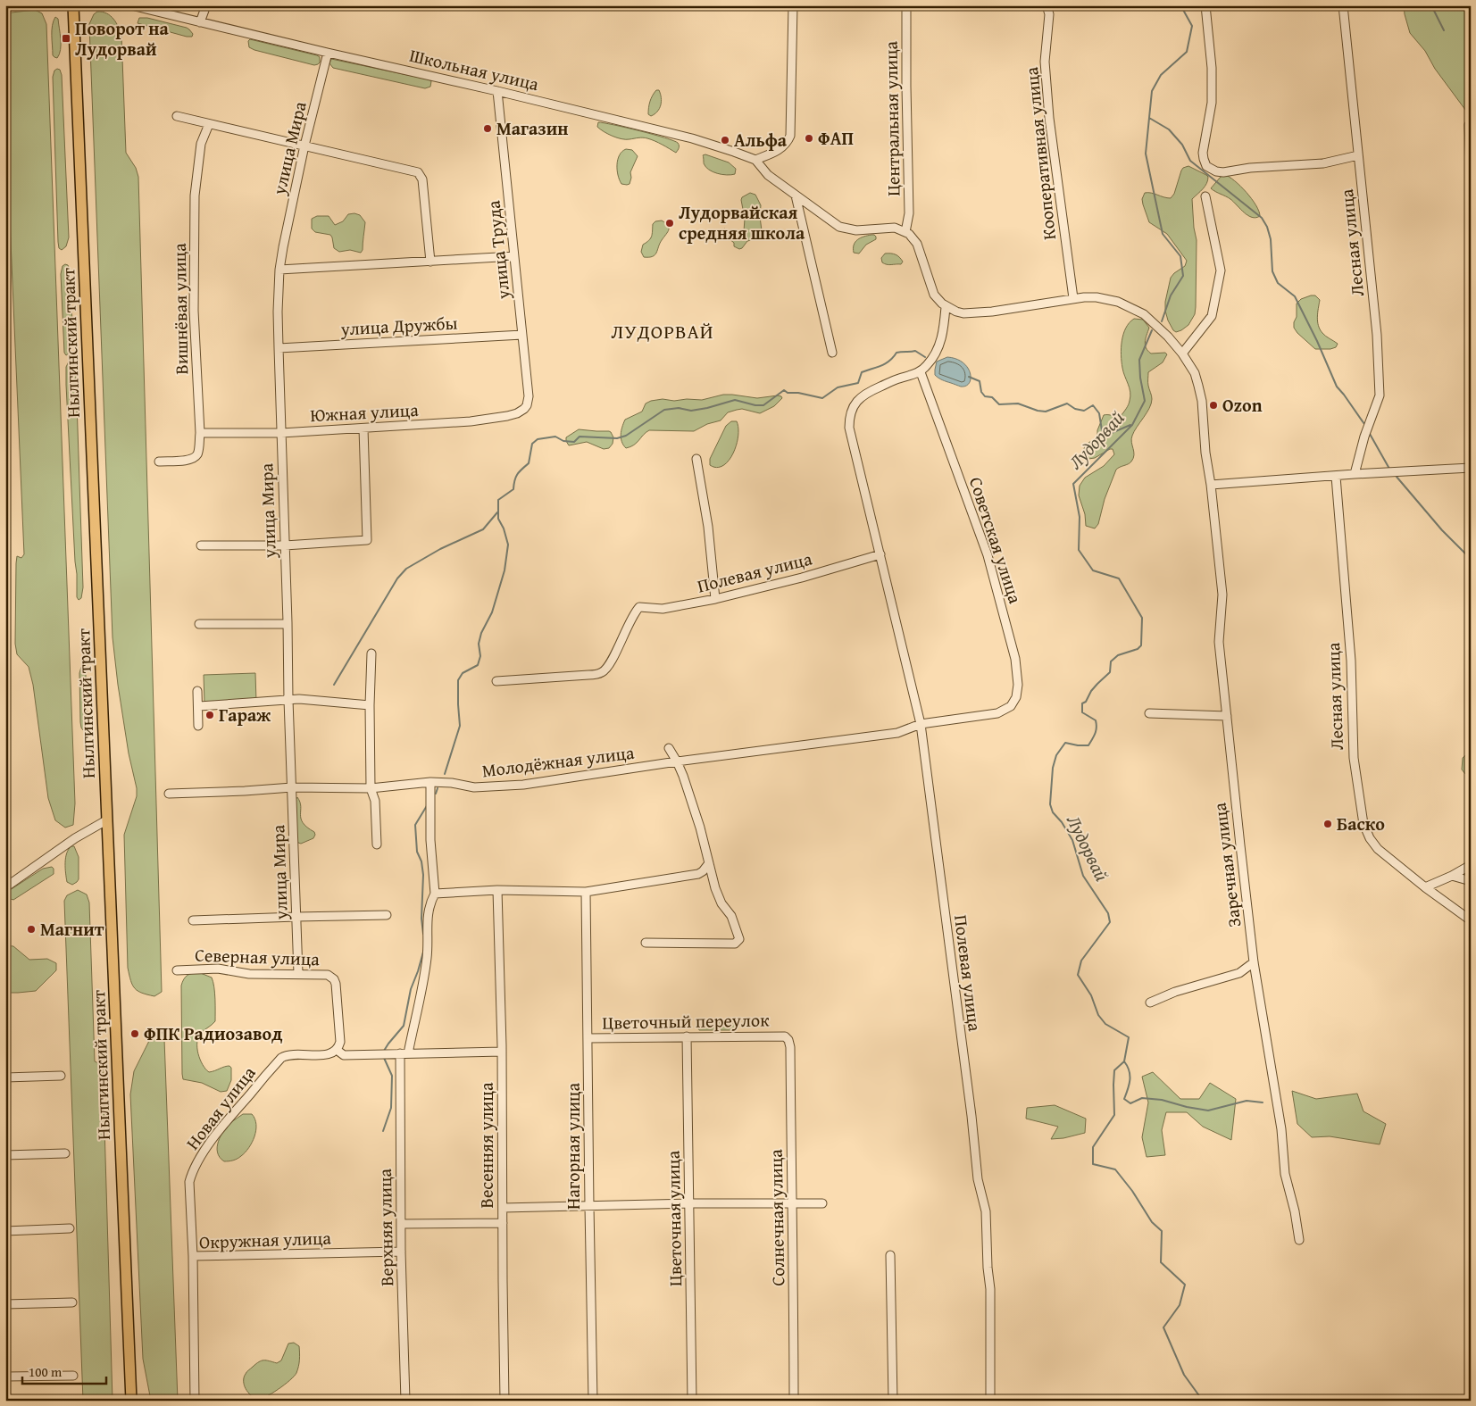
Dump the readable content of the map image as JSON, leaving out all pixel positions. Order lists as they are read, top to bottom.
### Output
{
  "streets": {
    "main road": ["Нылгинский тракт"],
    "street": [
      "Школьная улица",
      "Центральная улица",
      "улица Мира",
      "Кооперативная улица",
      "Лесная улица",
      "улица Труда",
      "Вишнёвая улица",
      "улица Дружбы",
      "Южная улица",
      "Советская улица",
      "Полевая улица",
      "Молодёжная улица",
      "Заречная улица",
      "Северная улица",
      "Цветочный переулок",
      "Новая улица",
      "Весенняя улица",
      "Нагорная улица",
      "Солнечная улица",
      "Цветочная улица",
      "Верхняя улица",
      "Окружная улица"
    ]
  },
  "crossings": [
    ["Школьная улица", "улица Мира"],
    ["Школьная улица", "улица Труда"],
    ["улица Мира", "улица Дружбы"],
    ["улица Мира", "Южная улица"],
    ["улица Мира", "Молодёжная улица"],
    ["улица Мира", "Северная улица"],
    ["Кооперативная улица", "Заречная улица"],
    ["улица Труда", "улица Дружбы"],
    ["улица Труда", "Южная улица"],
    ["Вишнёвая улица", "Южная улица"],
    ["Советская улица", "Полевая улица"],
    ["Советская улица", "Молодёжная улица"],
    ["Полевая улица", "Молодёжная улица"],
    ["Северная улица", "Новая улица"],
    ["Цветочный переулок", "Нагорная улица"],
    ["Цветочный переулок", "Солнечная улица"],
    ["Цветочный переулок", "Цветочная улица"],
    ["Новая улица", "Окружная улица"],
    ["Верхняя улица", "Окружная улица"]
  ],
  "districts": ["ЛУДОРВАЙ"],
  "water": ["Лудорвай"],
  "places": {
    "transit": ["Поворот на Лудорвай"],
    "other": [
      "Магазин",
      "ФАП",
      "Альфа",
      "Лудорвайская средняя школа",
      "Ozon",
      "Гараж",
      "Баско",
      "Магнит",
      "ФПК Радиозавод"
    ]
  },
  "scale_bar": "100 m"
}
